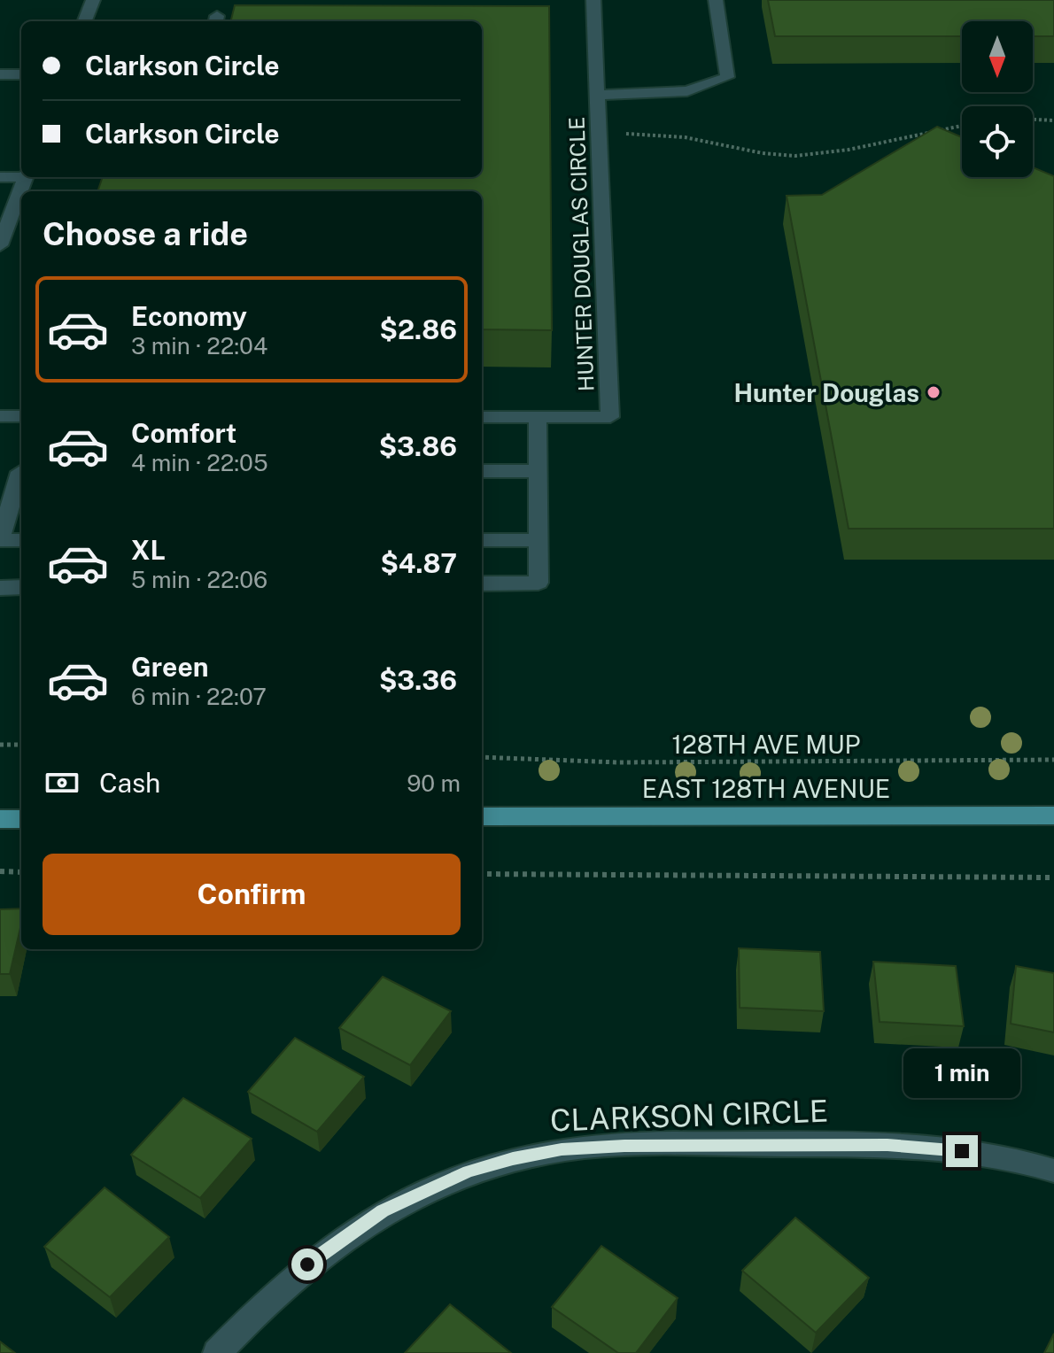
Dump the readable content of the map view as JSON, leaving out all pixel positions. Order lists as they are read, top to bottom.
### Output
{
  "streets": {
    "main road": ["EAST 128TH AVENUE"],
    "street": ["HUNTER DOUGLAS CIRCLE", "CLARKSON CIRCLE"],
    "path": ["128TH AVE MUP"]
  },
  "places": ["Hunter Douglas"],
  "north": "bottom",
  "page": {
    "banner": ["Clarkson Circle", "Clarkson Circle"],
    "heading": "Choose a ride",
    "list": [
      {
        "name": "Economy",
        "note": "3 min · 22:04",
        "value": "$2.86"
      },
      {
        "name": "Comfort",
        "note": "4 min · 22:05",
        "value": "$3.86"
      },
      {
        "name": "XL",
        "note": "5 min · 22:06",
        "value": "$4.87"
      },
      {
        "name": "Green",
        "note": "6 min · 22:07",
        "value": "$3.36"
      }
    ],
    "pay": ["Cash", "90 m"],
    "buttons": "Confirm",
    "bubble": "1 min"
  }
}
